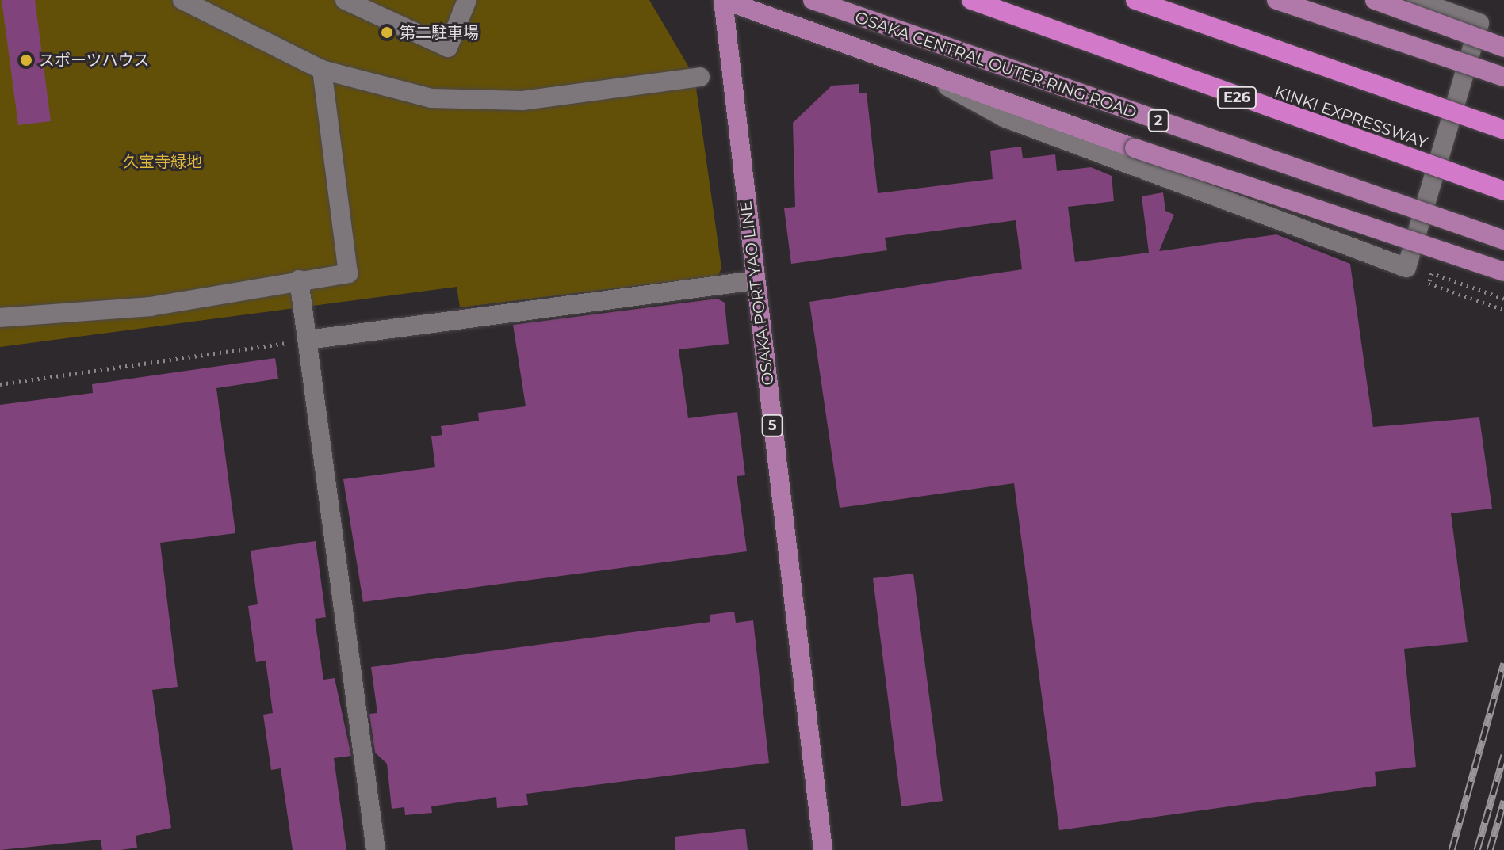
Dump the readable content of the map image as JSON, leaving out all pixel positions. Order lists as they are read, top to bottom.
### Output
{
  "streets": {
    "highway": ["E26", "KINKI EXPRESSWAY"],
    "main road": [
      "OSAKA CENTRAL OUTER RING ROAD",
      "2",
      "OSAKA PORT YAO LINE",
      "5"
    ]
  },
  "crossings": [
    ["2", "OSAKA PORT YAO LINE"]
  ],
  "parks": ["久宝寺緑地"],
  "places": ["第二駐車場", "スポーツハウス"]
}
